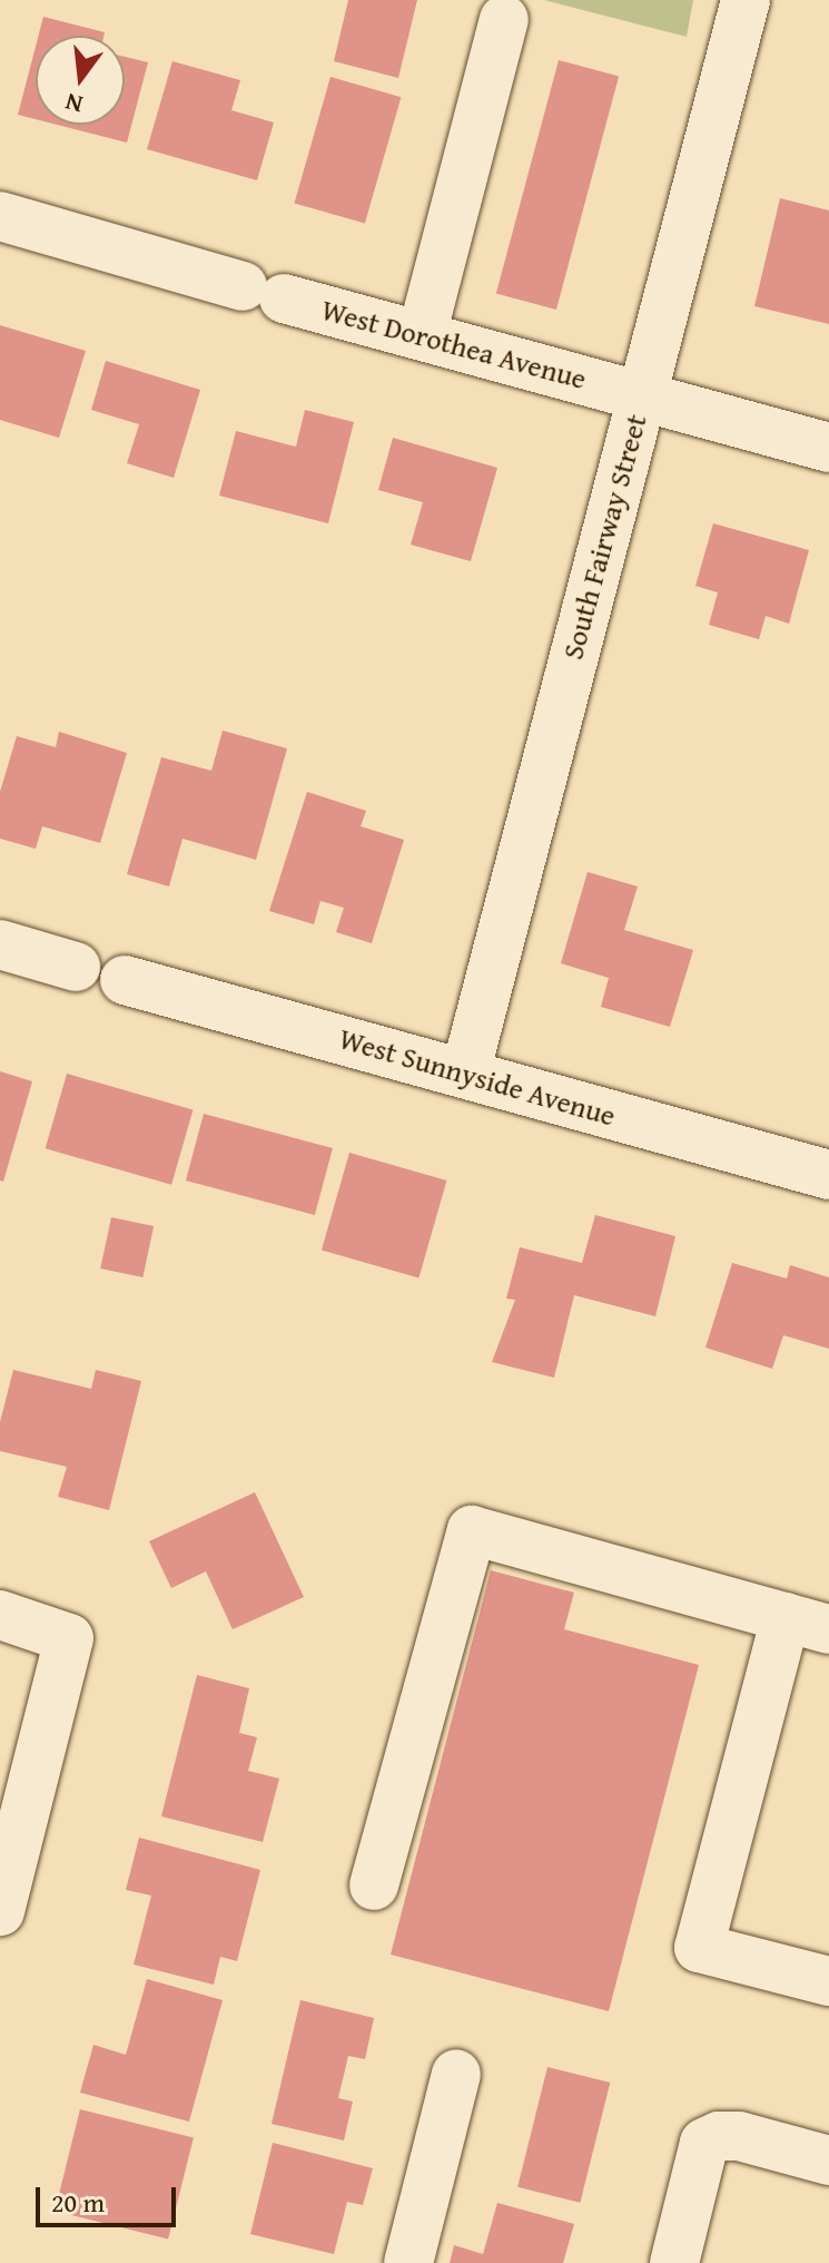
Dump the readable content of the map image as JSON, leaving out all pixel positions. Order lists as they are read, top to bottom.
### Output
{
  "streets": {
    "street": ["West Dorothea Avenue", "South Fairway Street", "West Sunnyside Avenue"]
  },
  "crossings": [
    ["West Dorothea Avenue", "South Fairway Street"],
    ["South Fairway Street", "West Sunnyside Avenue"]
  ],
  "scale_bar": "20 m",
  "north": "bottom"
}
